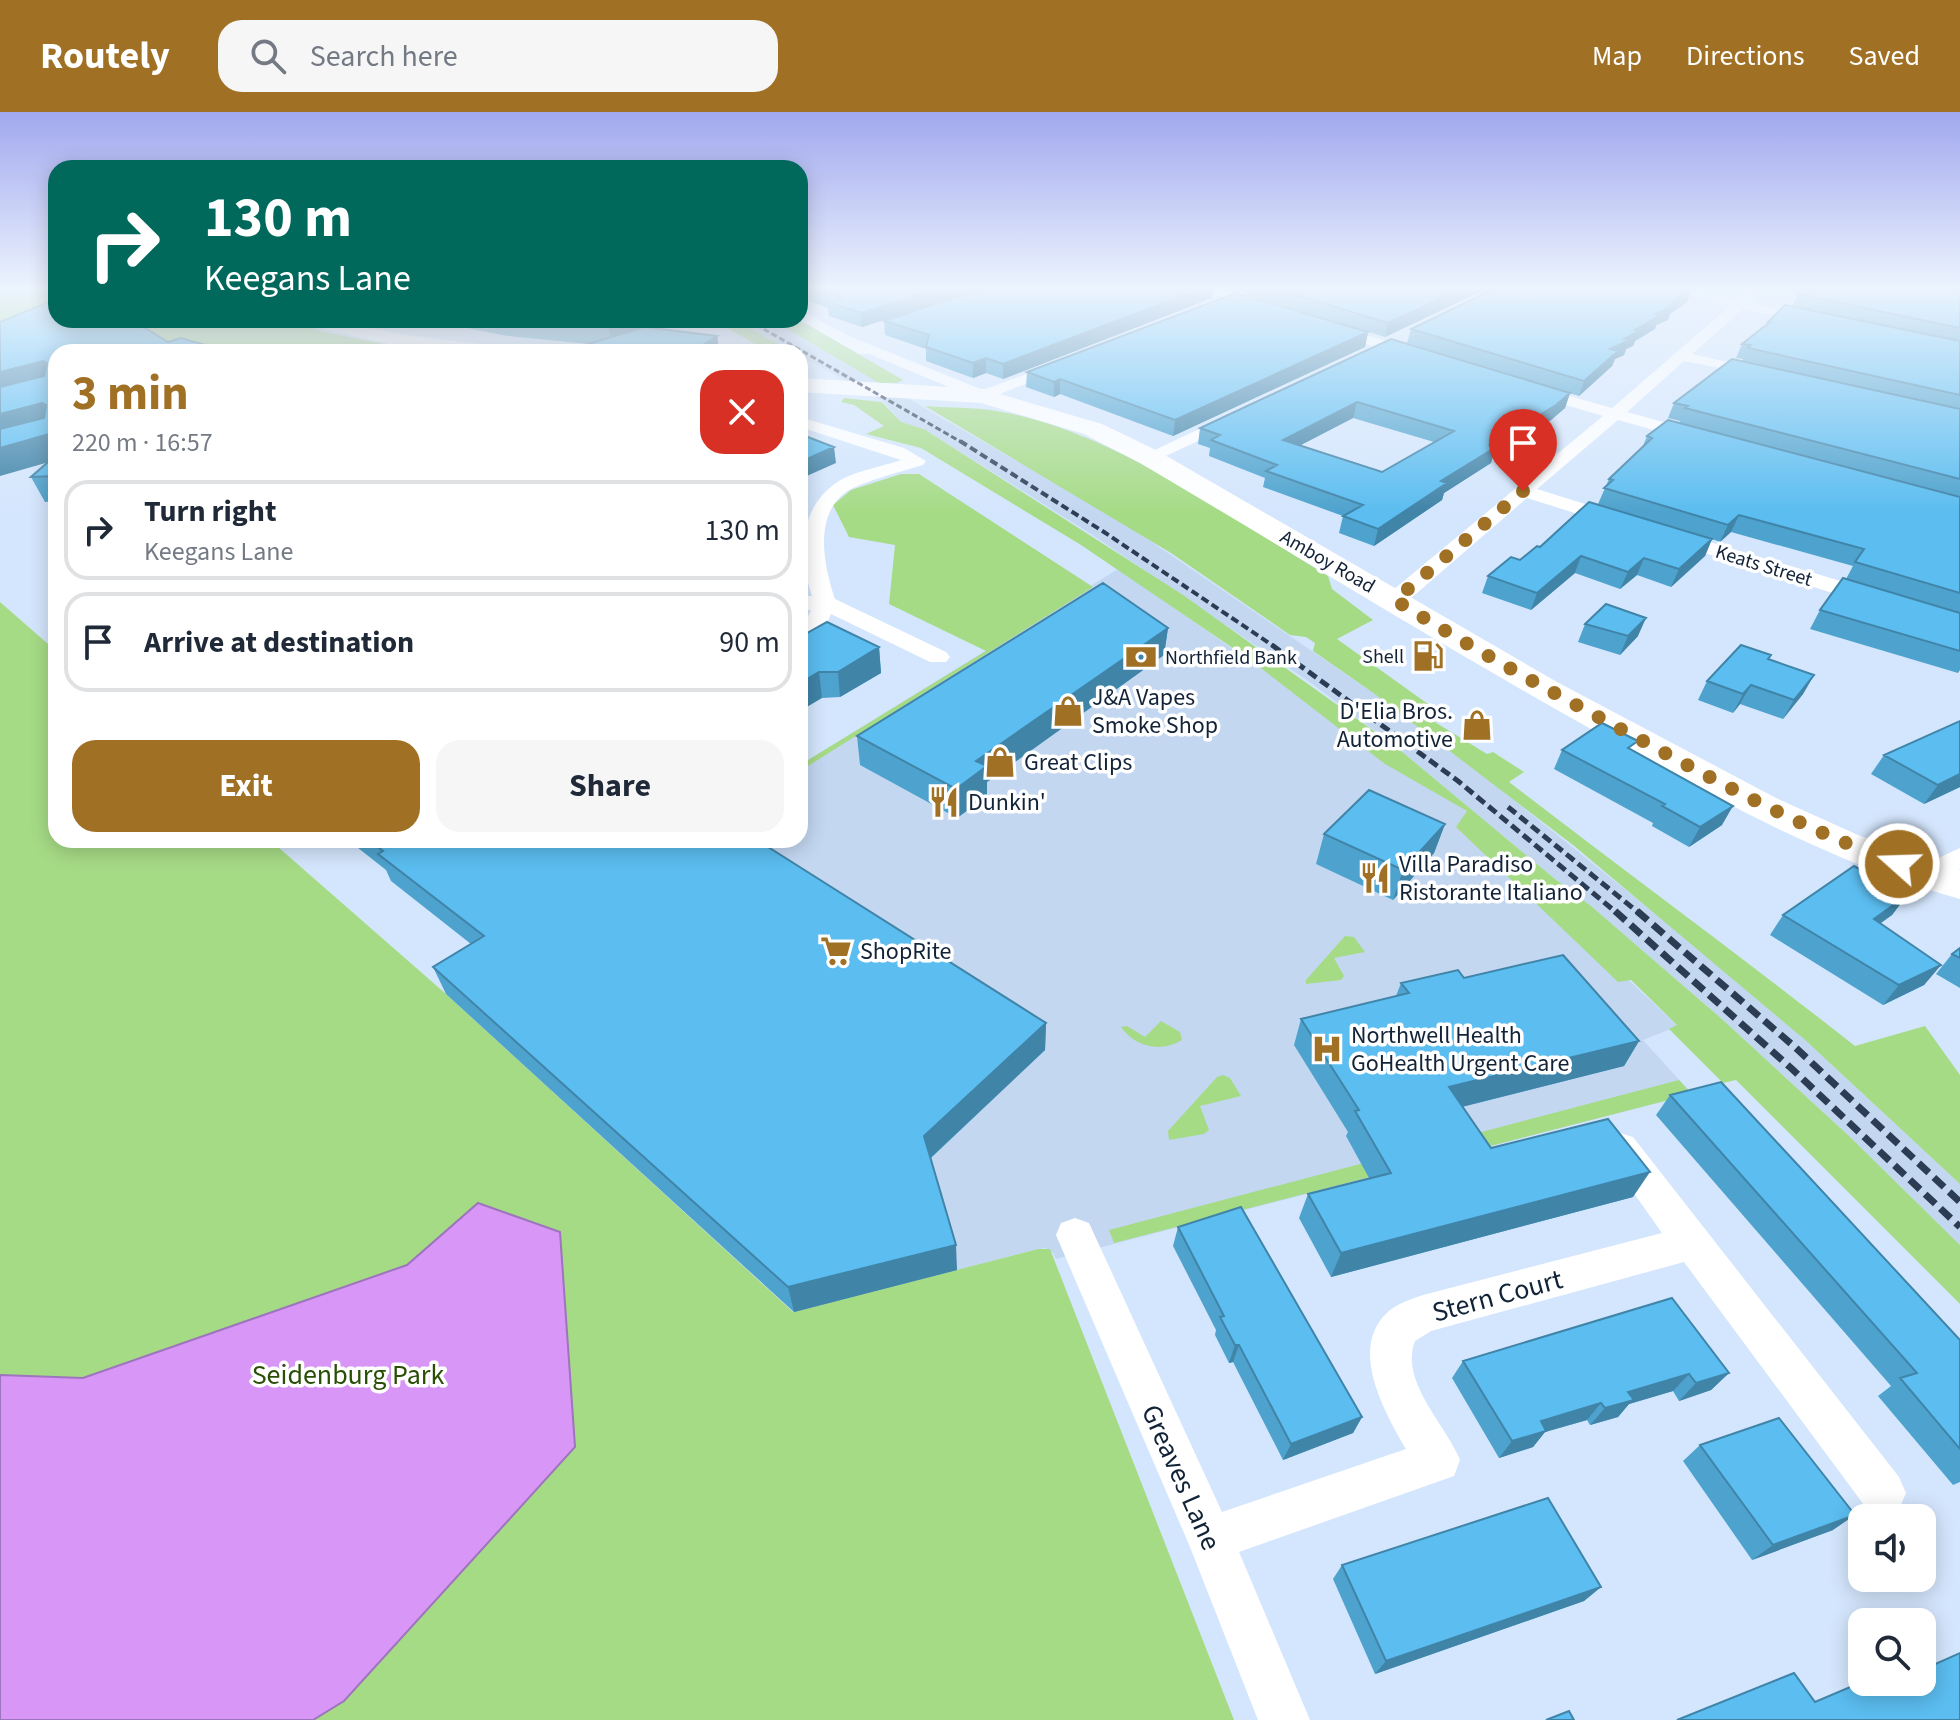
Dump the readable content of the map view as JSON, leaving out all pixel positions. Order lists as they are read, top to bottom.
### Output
{
  "streets": {
    "main road": ["Amboy Road"],
    "street": ["Keats Street", "Stern Court", "Greaves Lane"]
  },
  "crossings": [
    ["Stern Court", "Greaves Lane"]
  ],
  "parks": ["Seidenburg Park"],
  "places": {
    "fuel station": ["Shell"],
    "bank": ["Northfield Bank"],
    "shop": ["J&A Vapes Smoke Shop", "D'Elia Bros. Automotive", "Great Clips"],
    "restaurant": ["Dunkin'", "Villa Paradiso Ristorante Italiano"],
    "supermarket": ["ShopRite"],
    "hospital": ["Northwell Health GoHealth Urgent Care"]
  },
  "page": {
    "header": "Routely",
    "search": "Search here",
    "nav": ["Map", "Directions", "Saved"],
    "turn": ["130 m", "Keegans Lane"],
    "heading": ["3 min", "220 m · 16:57"],
    "list": [
      {
        "name": "Turn right",
        "note": "Keegans Lane",
        "value": "130 m"
      },
      {
        "name": "Arrive at destination",
        "value": "90 m"
      }
    ],
    "buttons": ["Exit", "Share"]
  }
}
